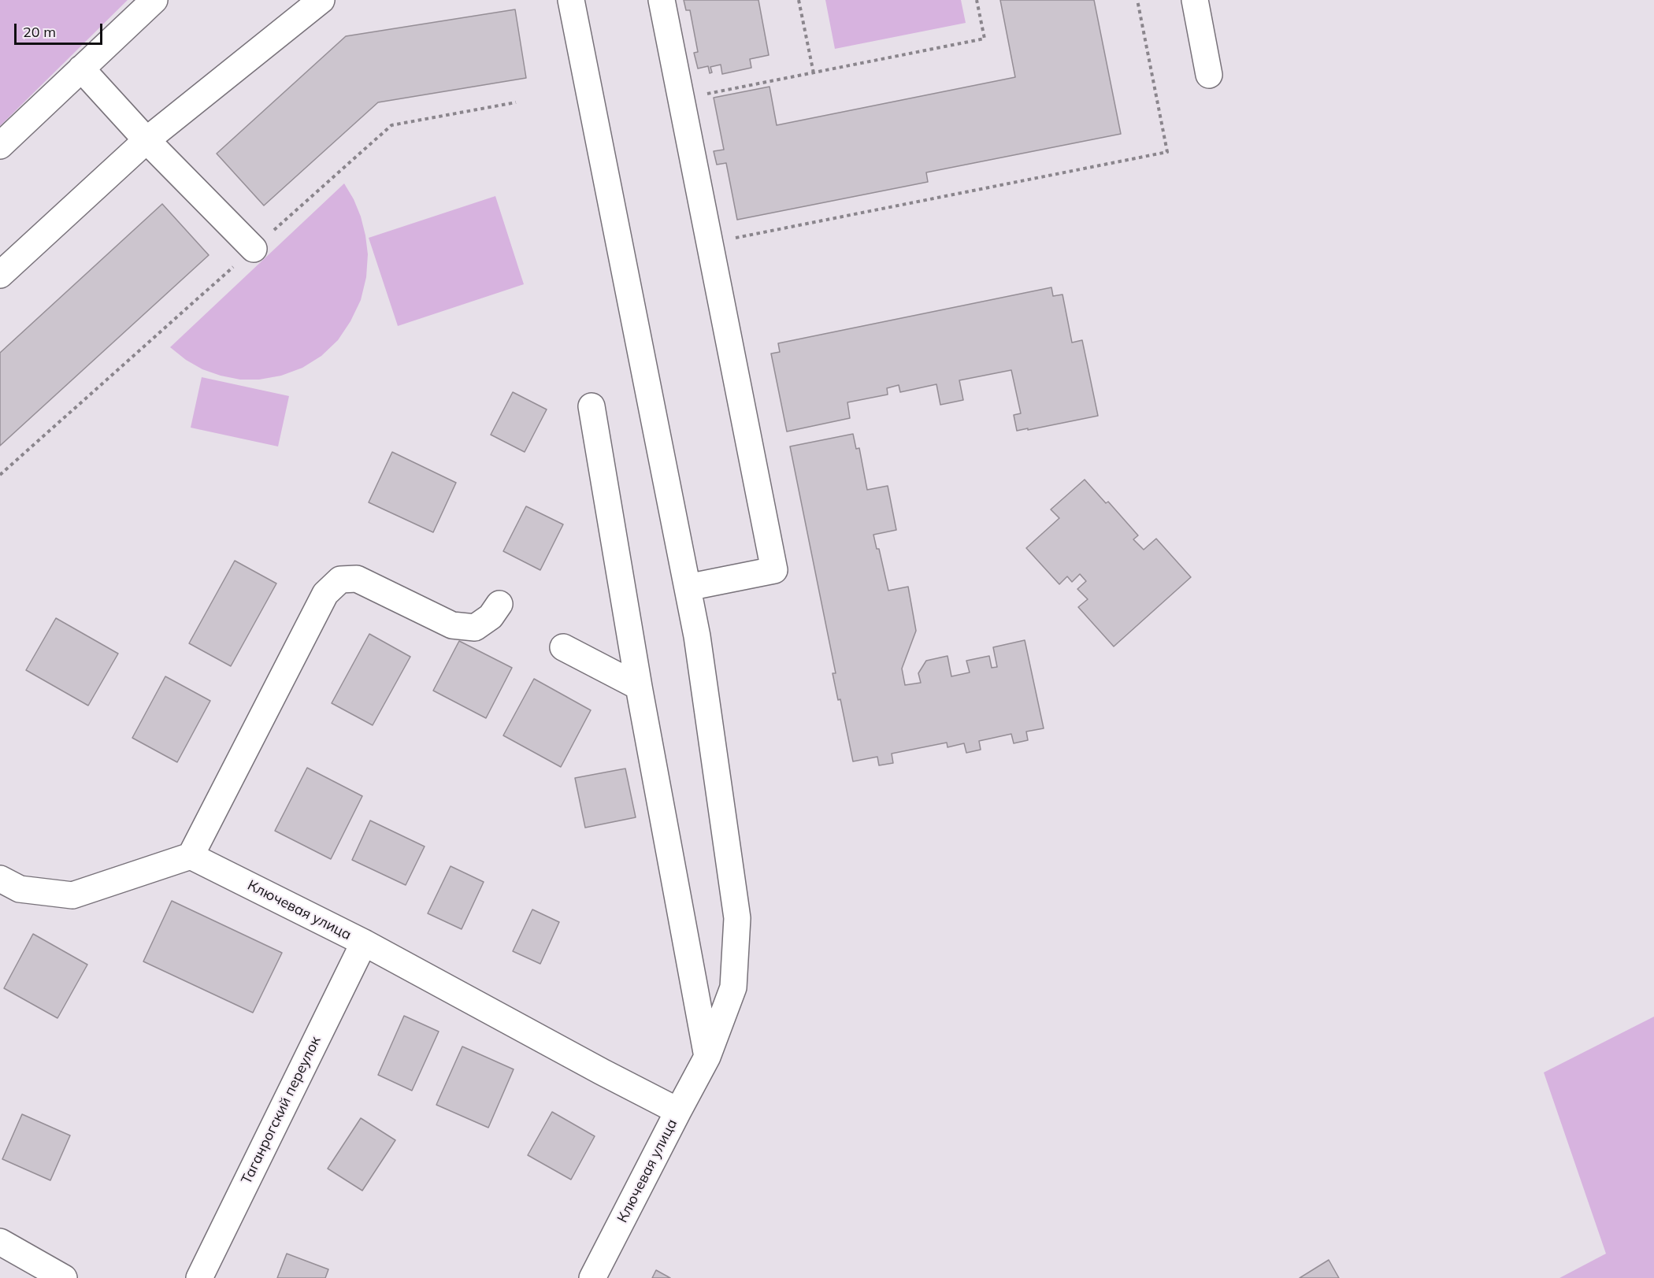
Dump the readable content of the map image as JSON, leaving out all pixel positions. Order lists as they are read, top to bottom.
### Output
{
  "streets": {
    "street": ["Ключевая улица", "Таганрогский переулок"]
  },
  "crossings": [
    ["Ключевая улица", "Таганрогский переулок"]
  ],
  "scale_bar": "20 m"
}
